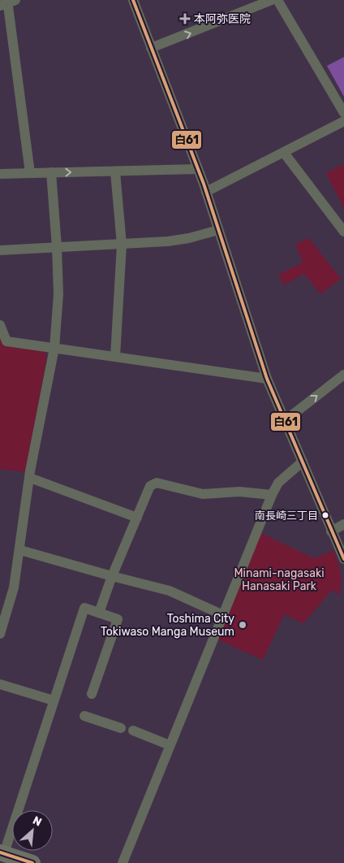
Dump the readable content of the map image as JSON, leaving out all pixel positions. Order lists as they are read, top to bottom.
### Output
{
  "parks": ["Minami-nagasaki Hanasaki Park"],
  "places": {
    "health": ["本阿弥医院"],
    "other": ["南長崎三丁目", "Toshima City Tokiwaso Manga Museum"]
  },
  "lines": ["transit line 白61"],
  "north": "top right"
}
